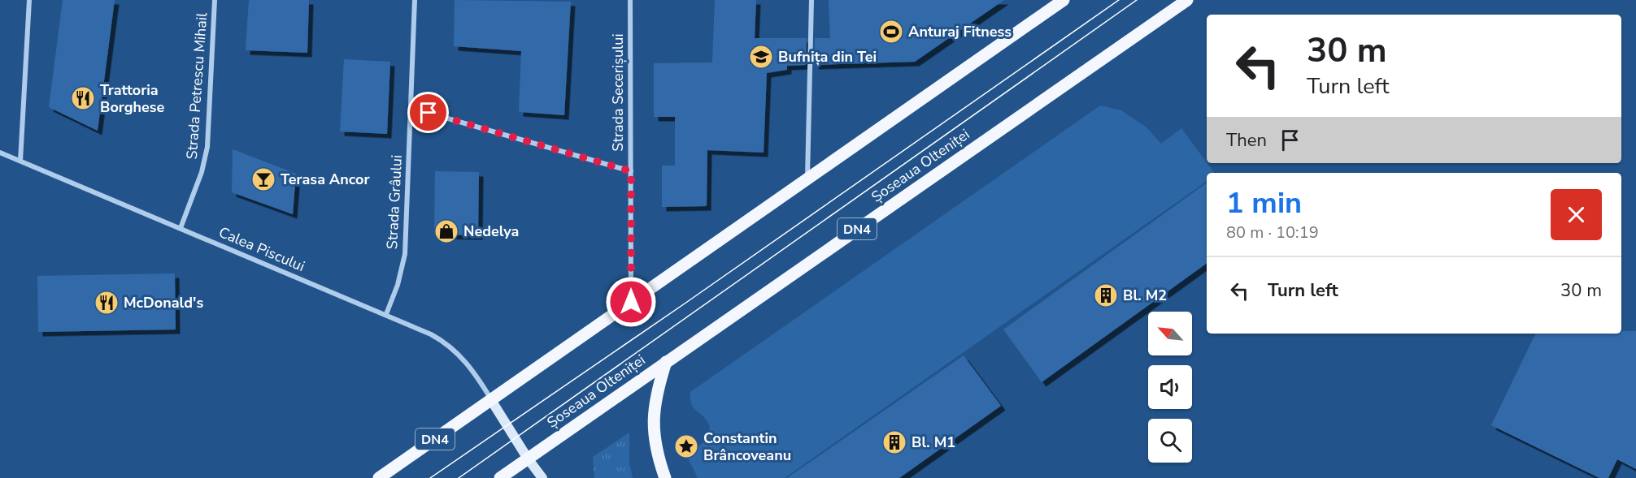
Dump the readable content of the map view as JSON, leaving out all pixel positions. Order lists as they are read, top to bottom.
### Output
{
  "streets": {
    "main road": ["Șoseaua Olteniței", "DN4"],
    "street": [
      "Strada Petrescu Mihail",
      "Strada Secerișului",
      "Strada Grâului",
      "Calea Piscului"
    ]
  },
  "crossings": [
    ["Strada Petrescu Mihail", "Calea Piscului"],
    ["Strada Secerișului", "DN4"],
    ["Strada Grâului", "Calea Piscului"],
    ["DN4", "Calea Piscului"]
  ],
  "places": {
    "sports": ["Anturaj Fitness"],
    "school or university": ["Bufnița din Tei"],
    "restaurant": ["Trattoria Borghese", "McDonald's"],
    "bar": ["Terasa Ancor"],
    "shop": ["Nedelya"],
    "building": ["Bl. M2", "Bl. M1"],
    "place": ["Constantin Brâncoveanu"]
  },
  "north": "top left",
  "page": {
    "turn": ["30 m", "Turn left"],
    "then": "Then",
    "heading": ["1 min", "80 m · 10:19"],
    "list": [
      {
        "name": "Turn left",
        "value": "30 m"
      }
    ]
  }
}
